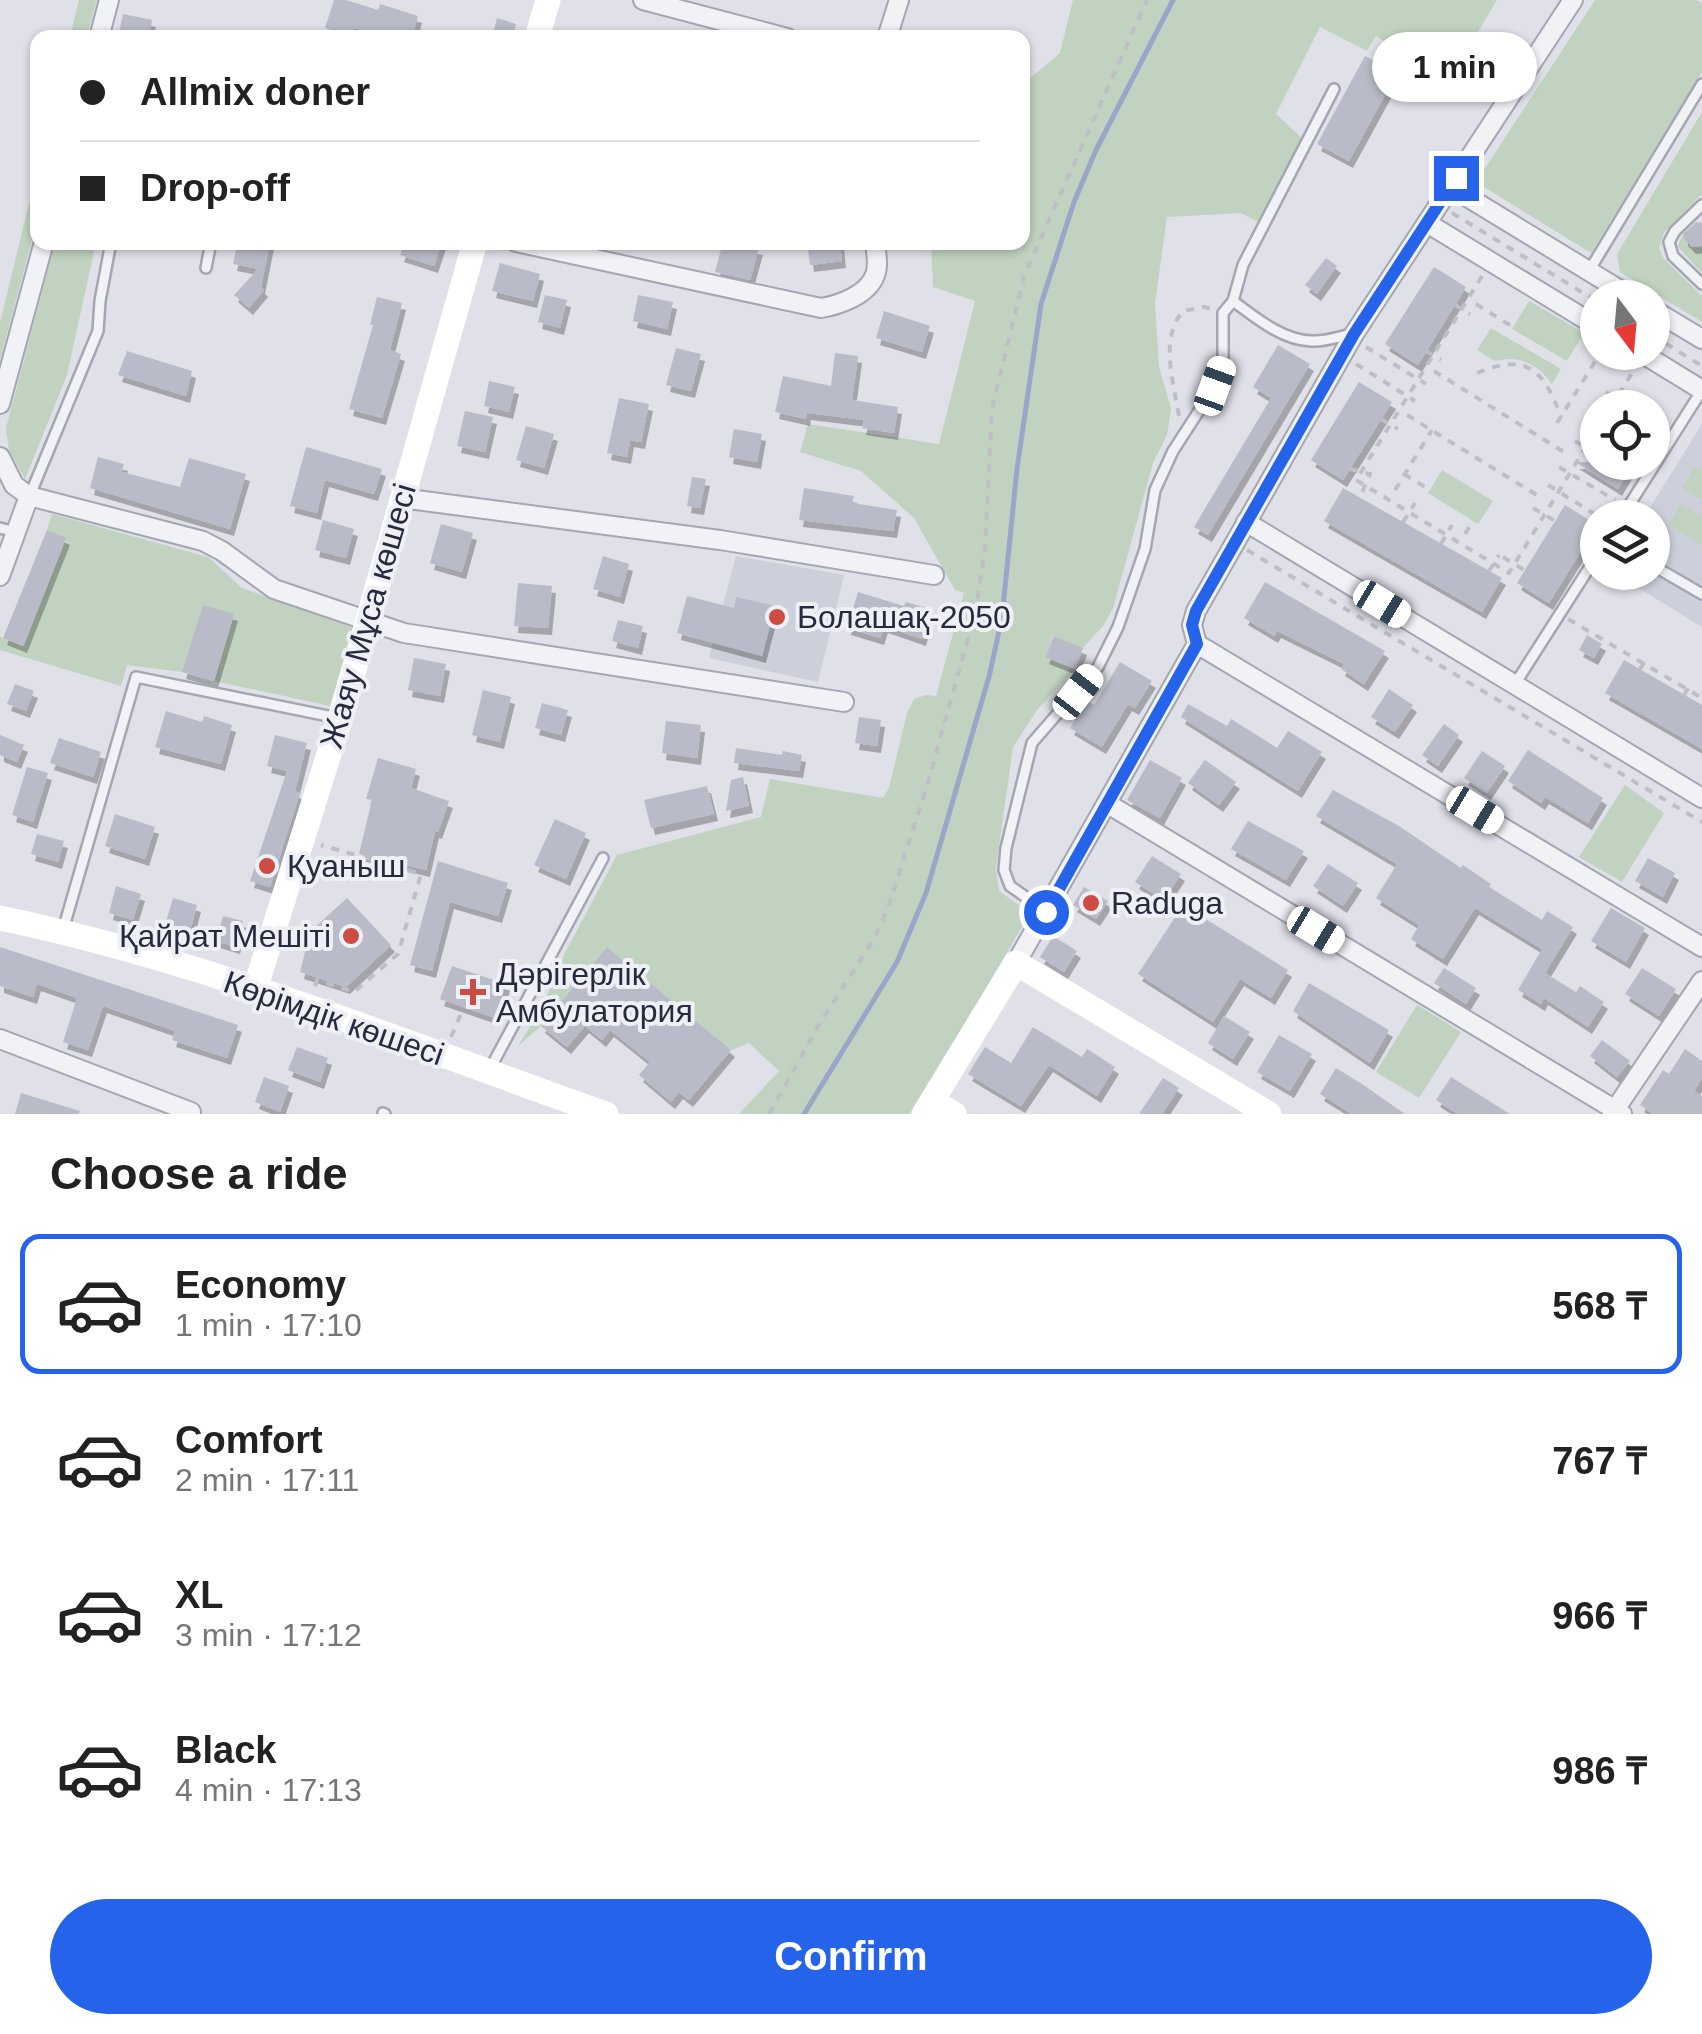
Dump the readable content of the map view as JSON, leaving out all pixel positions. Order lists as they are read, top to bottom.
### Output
{
  "streets": {
    "street": ["Жаяу Мұса көшесі", "Көрімдік көшесі"]
  },
  "crossings": [
    ["Жаяу Мұса көшесі", "Көрімдік көшесі"]
  ],
  "places": {
    "other": [
      "Болашақ-2050",
      "Қуаныш",
      "Raduga",
      "Қайрат Мешіті"
    ],
    "health": ["Дәрігерлік Амбулатория"]
  },
  "north": "bottom",
  "page": {
    "banner": ["Allmix doner", "Drop-off"],
    "bubble": "1 min",
    "heading": "Choose a ride",
    "list": [
      {
        "name": "Economy",
        "note": "1 min · 17:10",
        "value": "568 ₸"
      },
      {
        "name": "Comfort",
        "note": "2 min · 17:11",
        "value": "767 ₸"
      },
      {
        "name": "XL",
        "note": "3 min · 17:12",
        "value": "966 ₸"
      },
      {
        "name": "Black",
        "note": "4 min · 17:13",
        "value": "986 ₸"
      }
    ],
    "buttons": "Confirm"
  }
}
